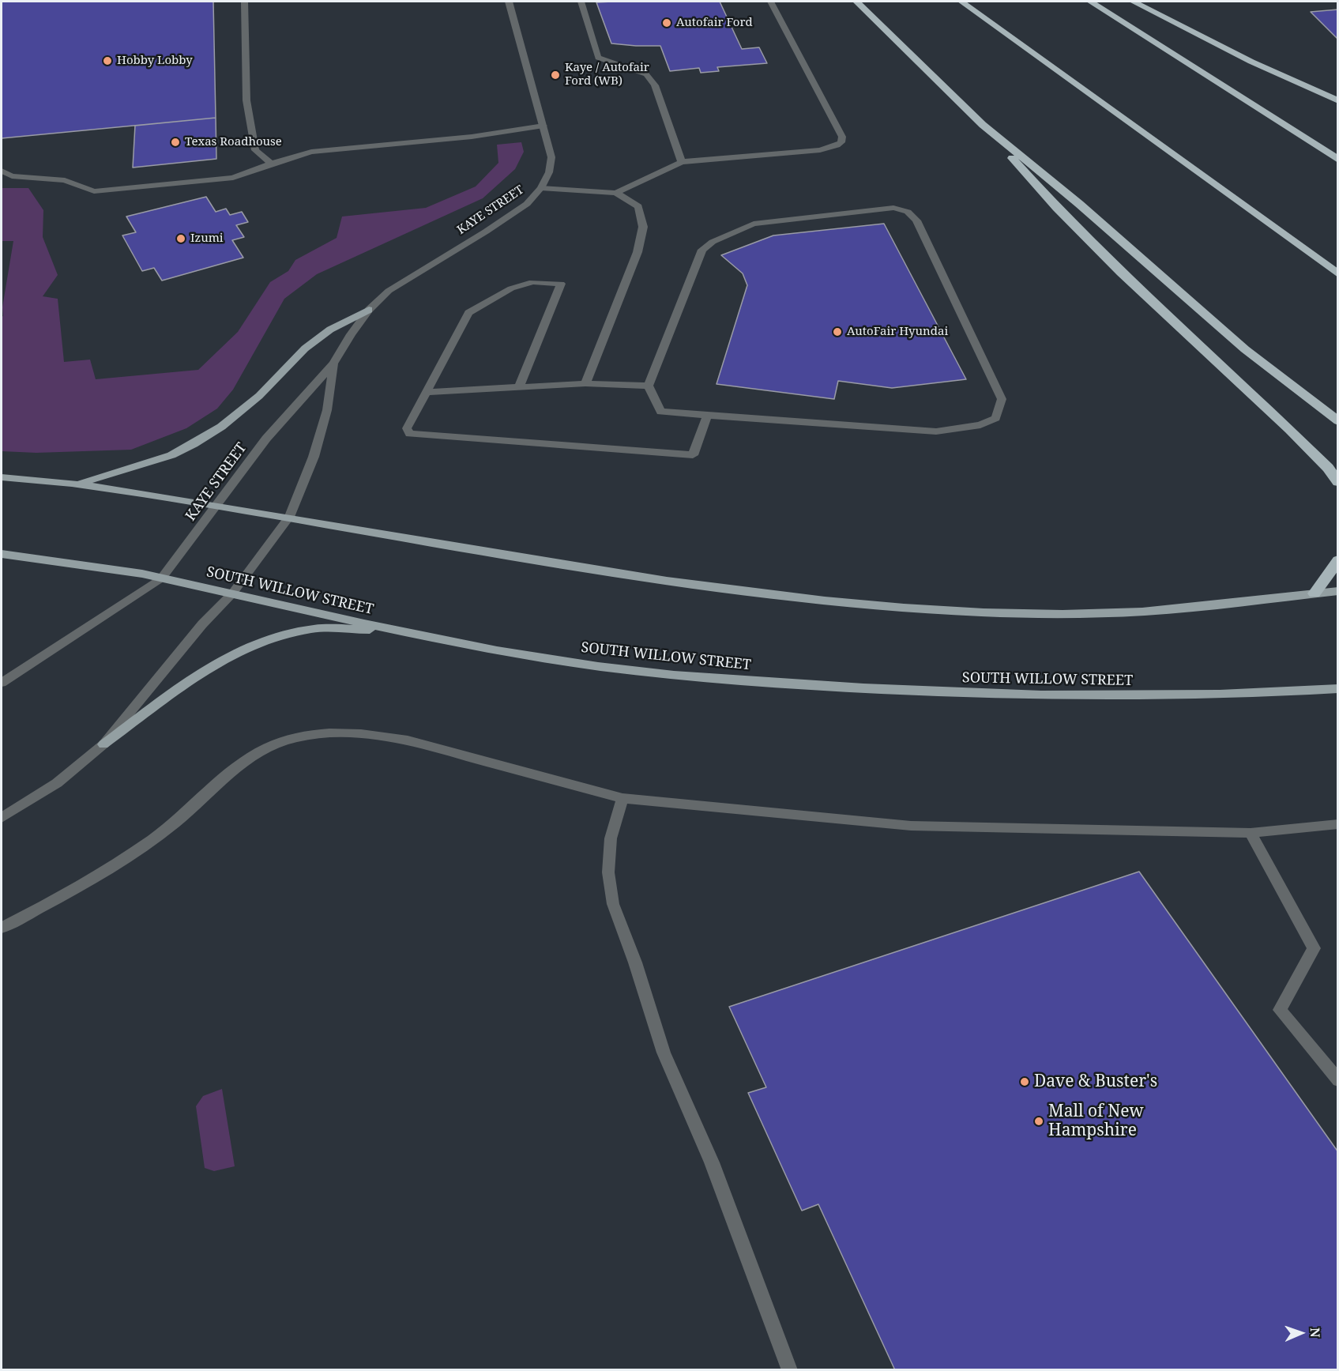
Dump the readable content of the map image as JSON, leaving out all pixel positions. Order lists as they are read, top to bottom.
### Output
{
  "streets": {
    "main road": ["SOUTH WILLOW STREET"],
    "street": ["KAYE STREET"]
  },
  "crossings": [
    ["KAYE STREET", "SOUTH WILLOW STREET"]
  ],
  "places": [
    "Autofair Ford",
    "Hobby Lobby",
    "Kaye / Autofair Ford (WB)",
    "Texas Roadhouse",
    "Izumi",
    "AutoFair Hyundai",
    "Dave & Buster's",
    "Mall of New Hampshire"
  ],
  "north": "right"
}
